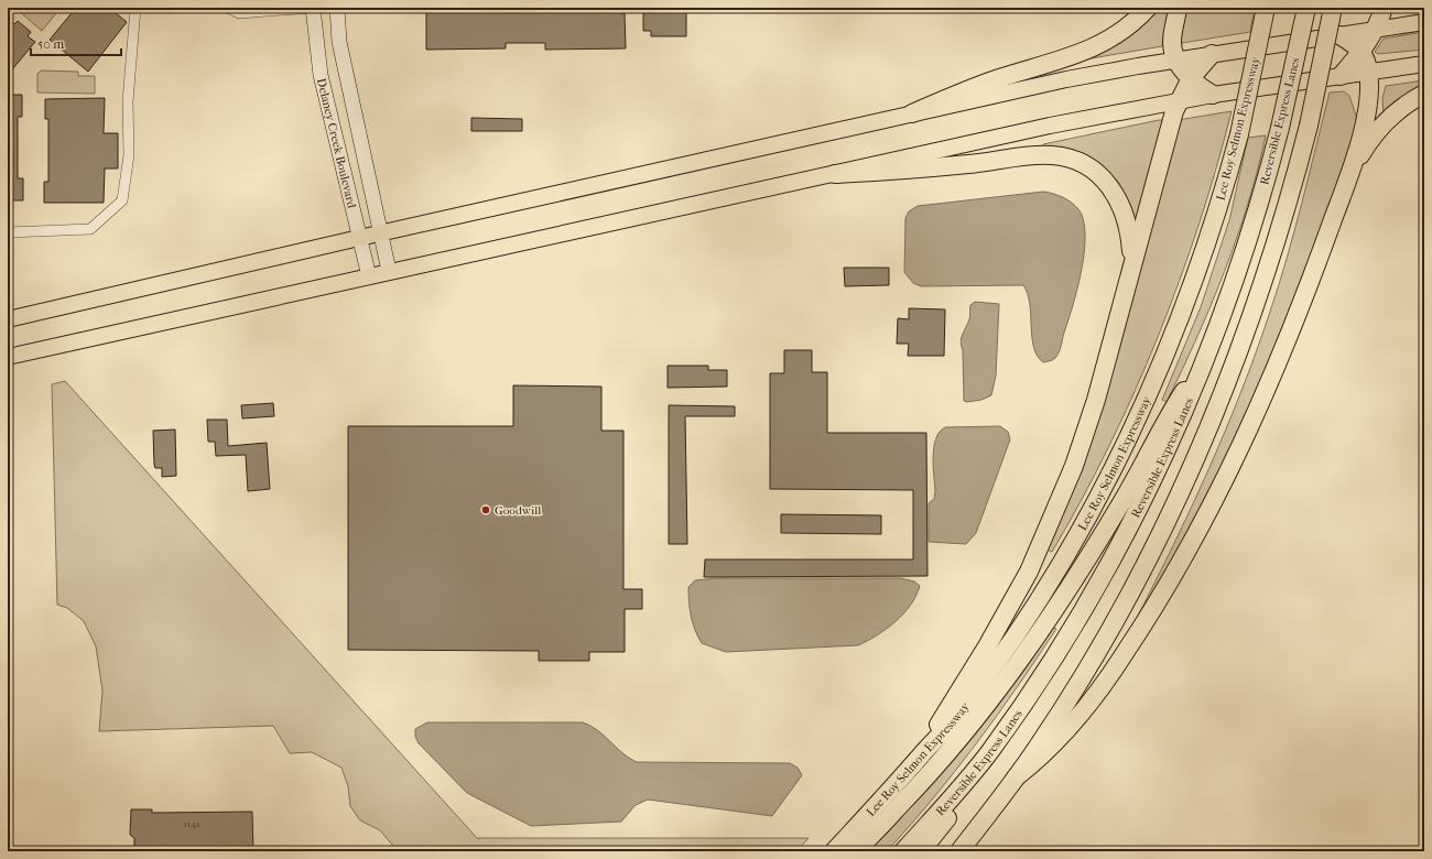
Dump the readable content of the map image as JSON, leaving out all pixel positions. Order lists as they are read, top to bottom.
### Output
{
  "streets": {
    "highway": ["Reversible Express Lanes", "Lee Roy Selmon Expressway"],
    "street": ["Delaney Creek Boulevard"]
  },
  "places": ["Goodwill"],
  "house_numbers": ["1141"],
  "scale_bar": "50 m"
}
